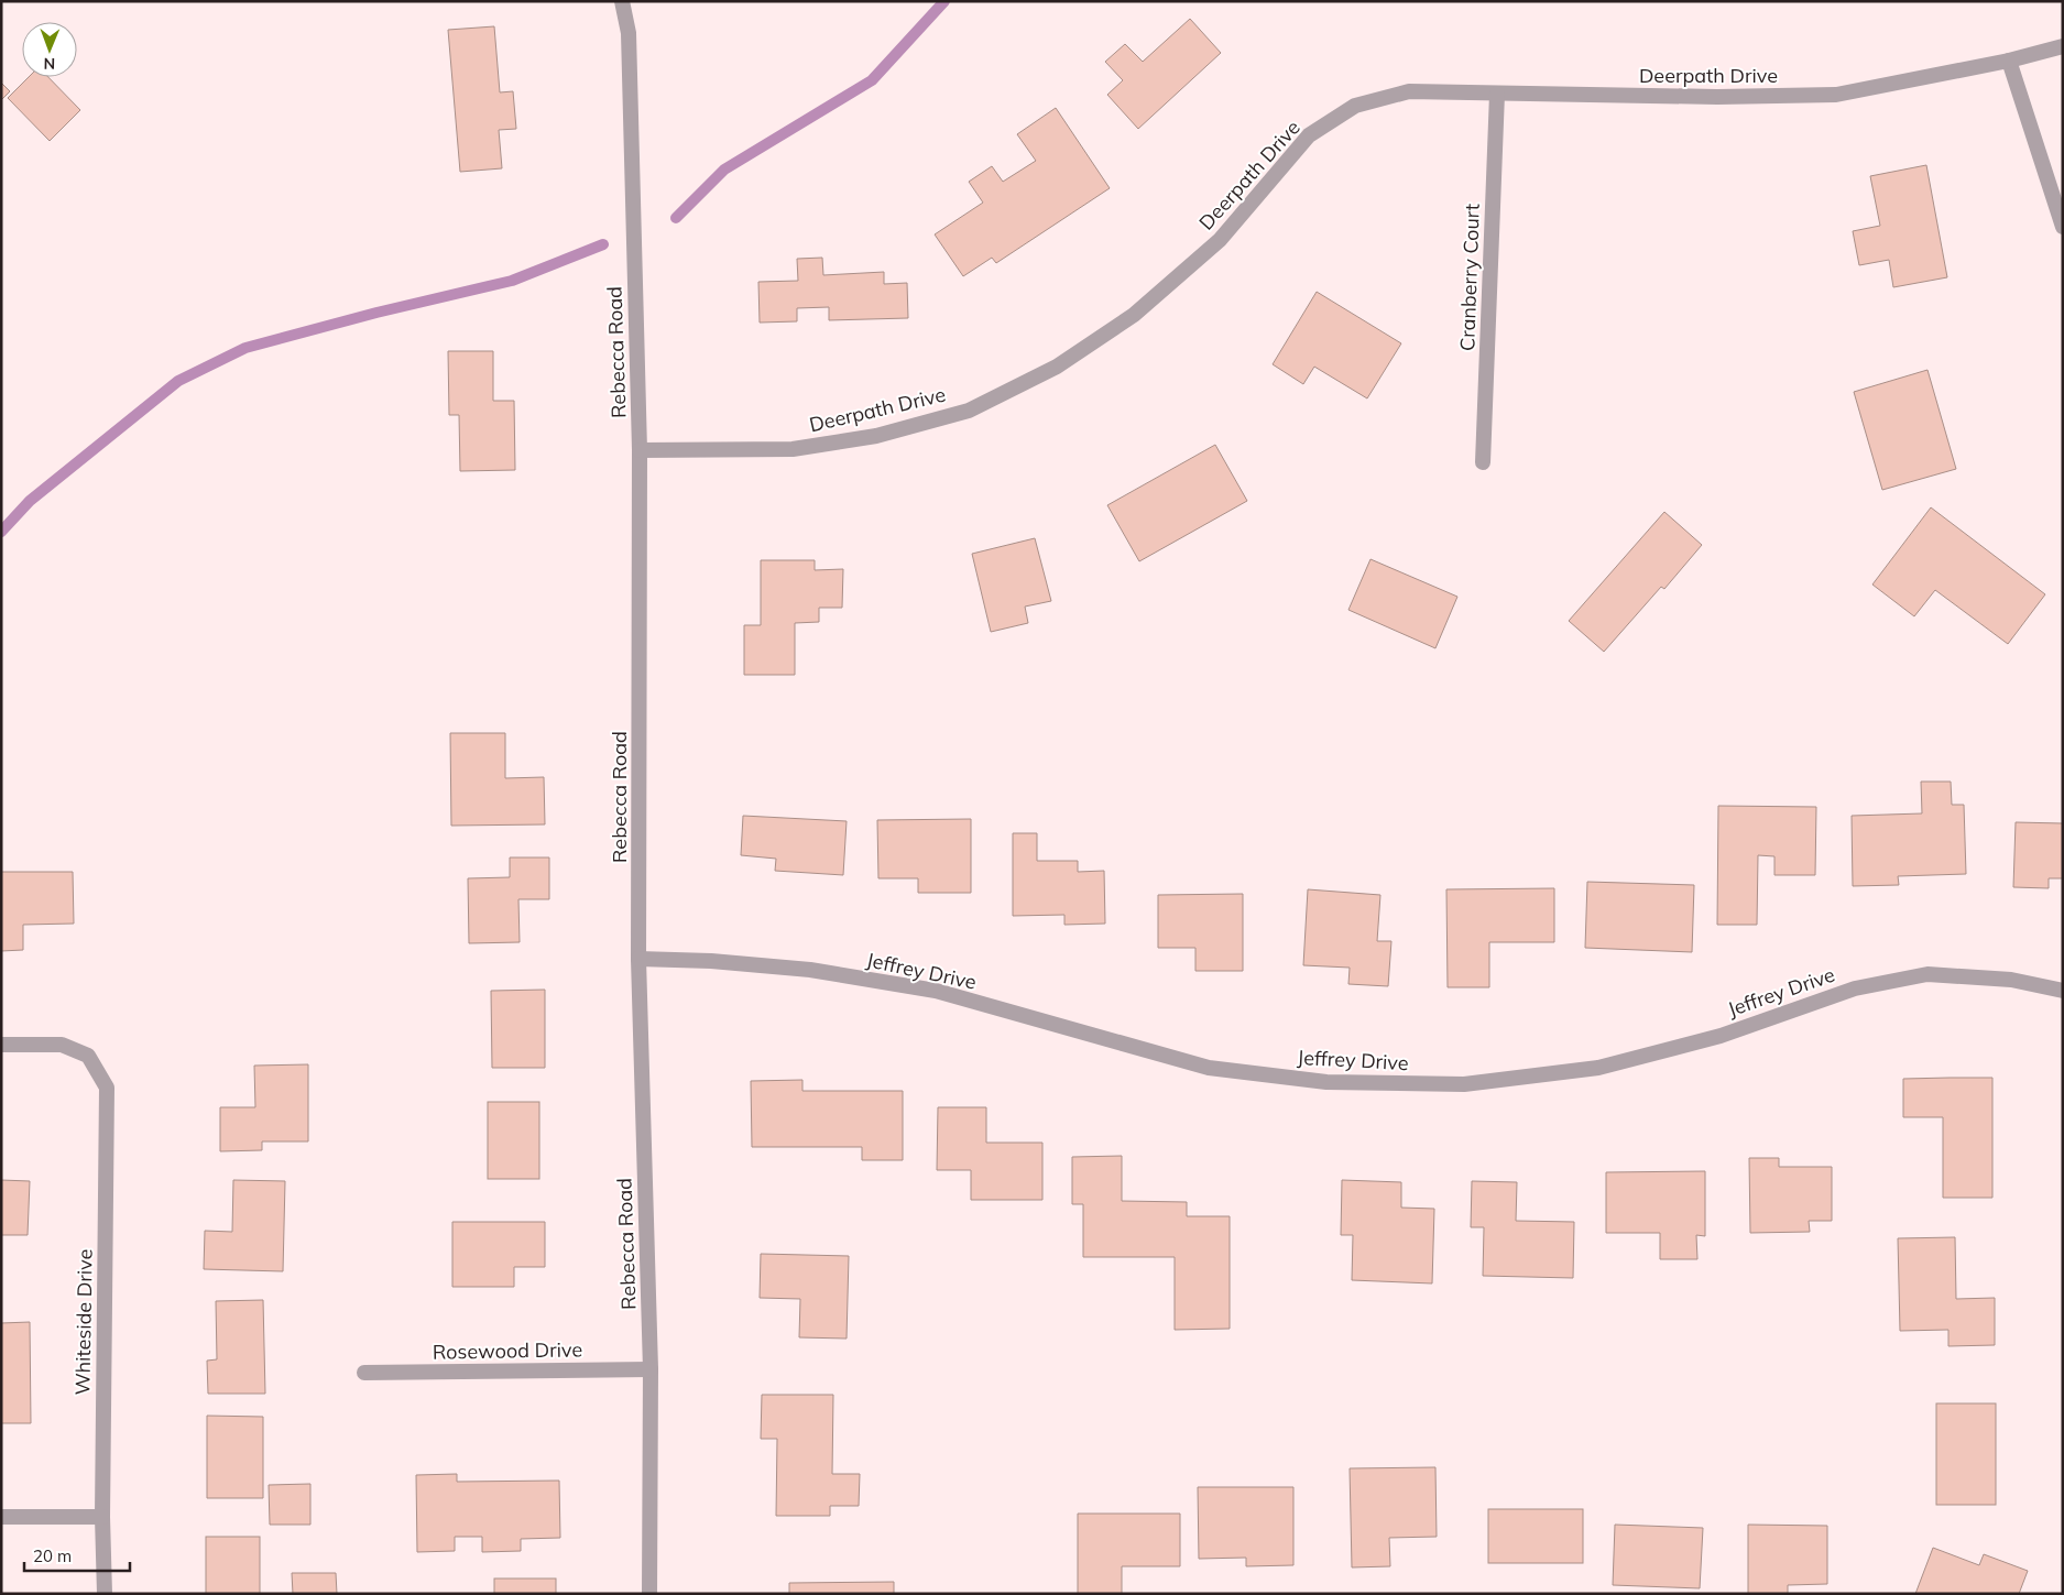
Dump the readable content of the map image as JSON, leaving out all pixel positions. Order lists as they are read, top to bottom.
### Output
{
  "streets": {
    "street": [
      "Deerpath Drive",
      "Cranberry Court",
      "Rebecca Road",
      "Jeffrey Drive",
      "Whiteside Drive",
      "Rosewood Drive"
    ]
  },
  "crossings": [
    ["Deerpath Drive", "Cranberry Court"],
    ["Deerpath Drive", "Rebecca Road"],
    ["Rebecca Road", "Jeffrey Drive"],
    ["Rebecca Road", "Rosewood Drive"]
  ],
  "scale_bar": "20 m",
  "north": "bottom"
}
